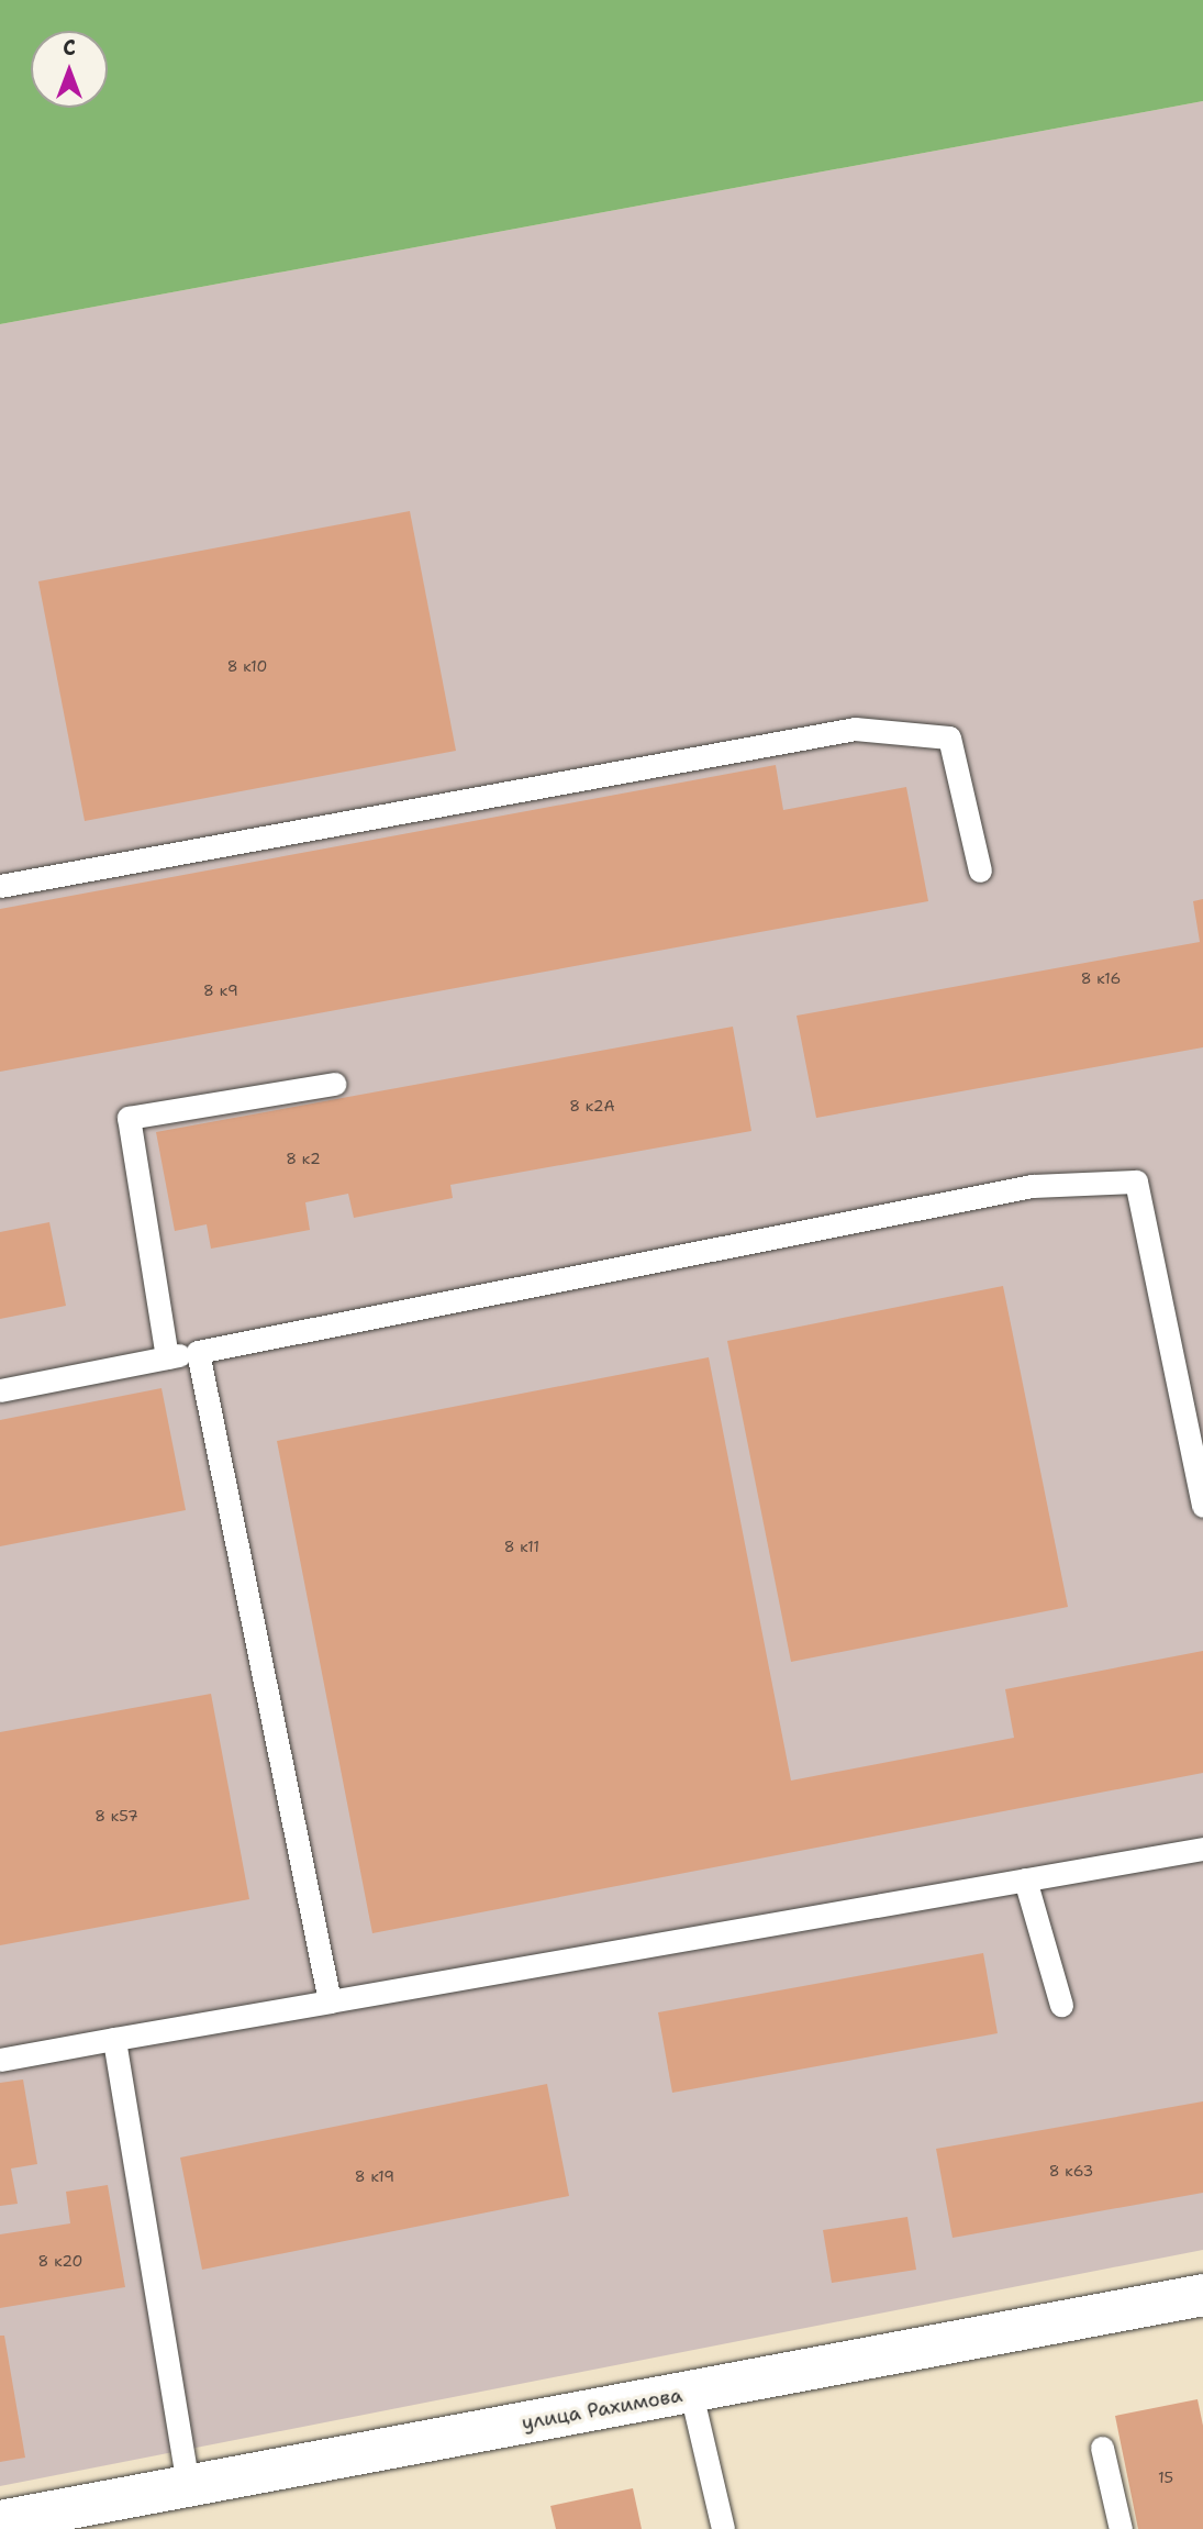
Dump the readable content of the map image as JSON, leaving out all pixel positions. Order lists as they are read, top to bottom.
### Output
{
  "streets": {
    "street": ["улица Рахимова"]
  },
  "house_numbers": [
    "8 к10",
    "8 к16",
    "8 к9",
    "8 к2А",
    "8 к2",
    "8 к11",
    "8 к57",
    "8 к63",
    "8 к19",
    "8 к20",
    "15"
  ],
  "north": "top"
}
